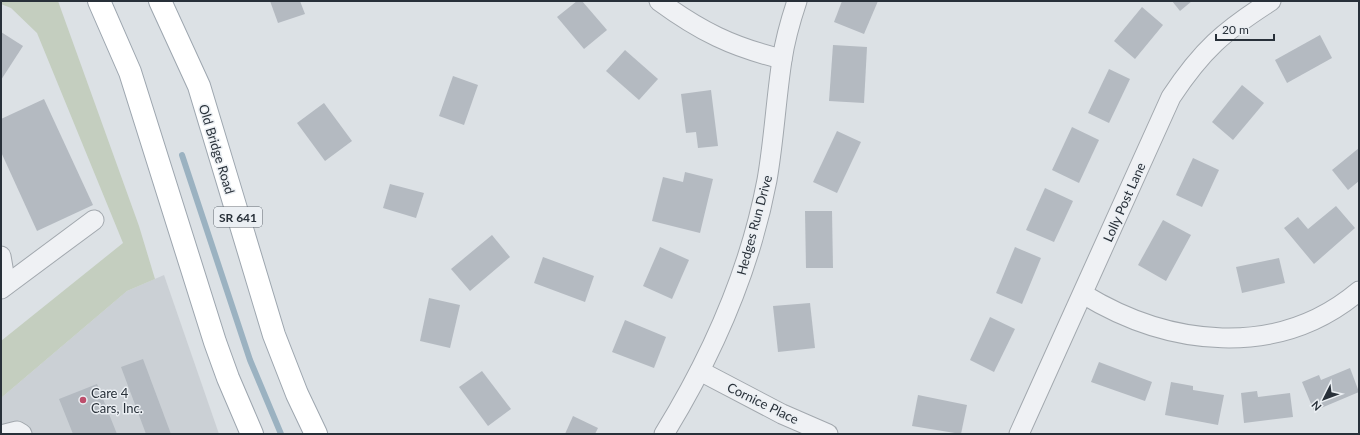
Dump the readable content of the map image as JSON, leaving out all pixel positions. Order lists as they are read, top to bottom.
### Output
{
  "streets": {
    "main road": ["Old Bridge Road", "SR 641"],
    "street": ["Lolly Post Lane", "Hedges Run Drive", "Cornice Place"]
  },
  "crossings": [
    ["Hedges Run Drive", "Cornice Place"]
  ],
  "places": ["Care 4 Cars, Inc."],
  "scale_bar": "20 m",
  "north": "bottom left"
}
